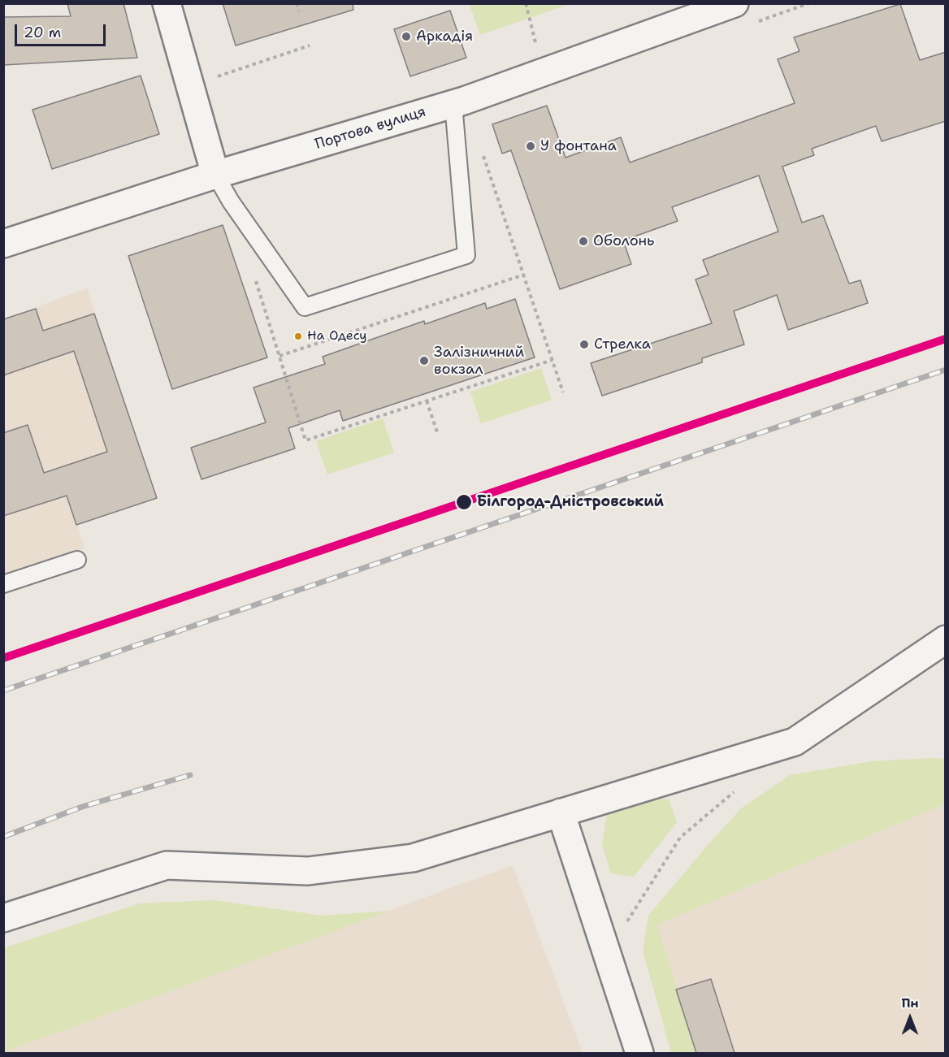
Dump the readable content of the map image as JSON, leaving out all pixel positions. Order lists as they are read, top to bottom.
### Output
{
  "streets": {
    "street": ["Портова вулиця"]
  },
  "places": [
    "Аркадія",
    "У фонтана",
    "Оболонь",
    "На Одесу",
    "Стрелка",
    "Залізничний вокзал",
    "Білгород-Дністровський"
  ],
  "scale_bar": "20 m",
  "north": "top"
}
